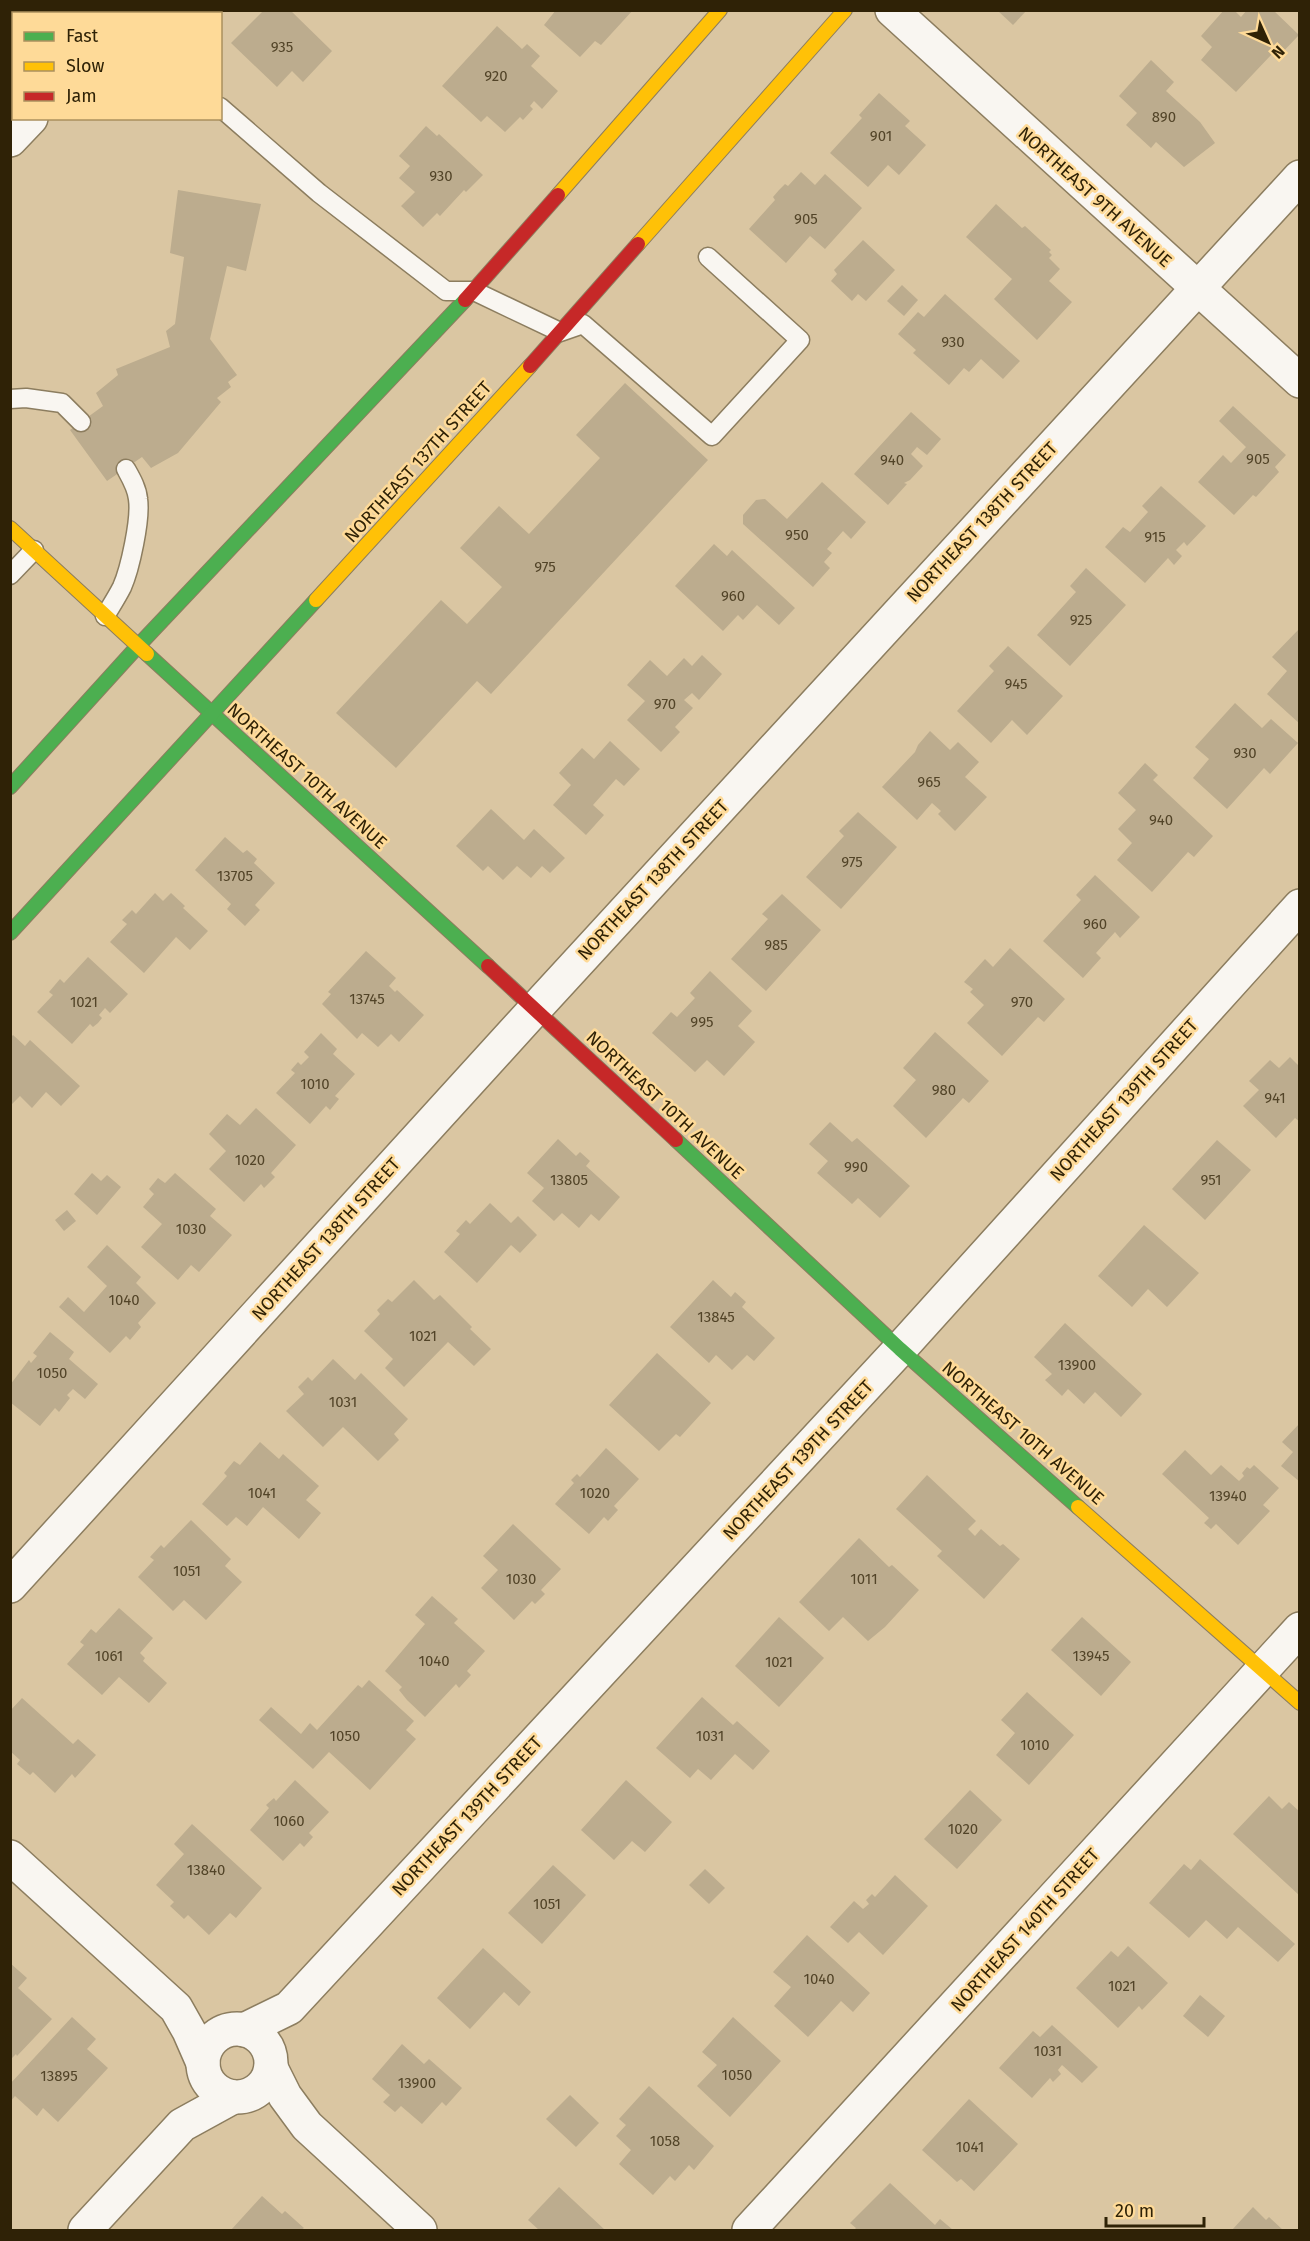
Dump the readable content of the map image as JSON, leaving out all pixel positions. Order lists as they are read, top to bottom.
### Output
{
  "streets": {
    "street": [
      "NORTHEAST 9TH AVENUE",
      "NORTHEAST 137TH STREET",
      "NORTHEAST 138TH STREET",
      "NORTHEAST 10TH AVENUE",
      "NORTHEAST 139TH STREET",
      "NORTHEAST 140TH STREET"
    ]
  },
  "crossings": [
    ["NORTHEAST 9TH AVENUE", "NORTHEAST 138TH STREET"],
    ["NORTHEAST 137TH STREET", "NORTHEAST 10TH AVENUE"],
    ["NORTHEAST 138TH STREET", "NORTHEAST 10TH AVENUE"],
    ["NORTHEAST 10TH AVENUE", "NORTHEAST 139TH STREET"],
    ["NORTHEAST 10TH AVENUE", "NORTHEAST 140TH STREET"]
  ],
  "house_numbers": [
    "935",
    "920",
    "890",
    "901",
    "930",
    "905",
    "930",
    "905",
    "940",
    "950",
    "915",
    "975",
    "960",
    "925",
    "945",
    "970",
    "930",
    "965",
    "940",
    "975",
    "13705",
    "960",
    "985",
    "13745",
    "1021",
    "970",
    "995",
    "1010",
    "980",
    "941",
    "1020",
    "990",
    "13805",
    "951",
    "1030",
    "1040",
    "13845",
    "1021",
    "13900",
    "1050",
    "1031",
    "1041",
    "1020",
    "13940",
    "1051",
    "1030",
    "1011",
    "1061",
    "13945",
    "1040",
    "1021",
    "1050",
    "1031",
    "1010",
    "1060",
    "1020",
    "13840",
    "1051",
    "1040",
    "1021",
    "1031",
    "1050",
    "13895",
    "13900",
    "1058",
    "1041"
  ],
  "legend": ["Fast", "Slow", "Jam"],
  "scale_bar": "20 m",
  "north": "bottom right"
}
